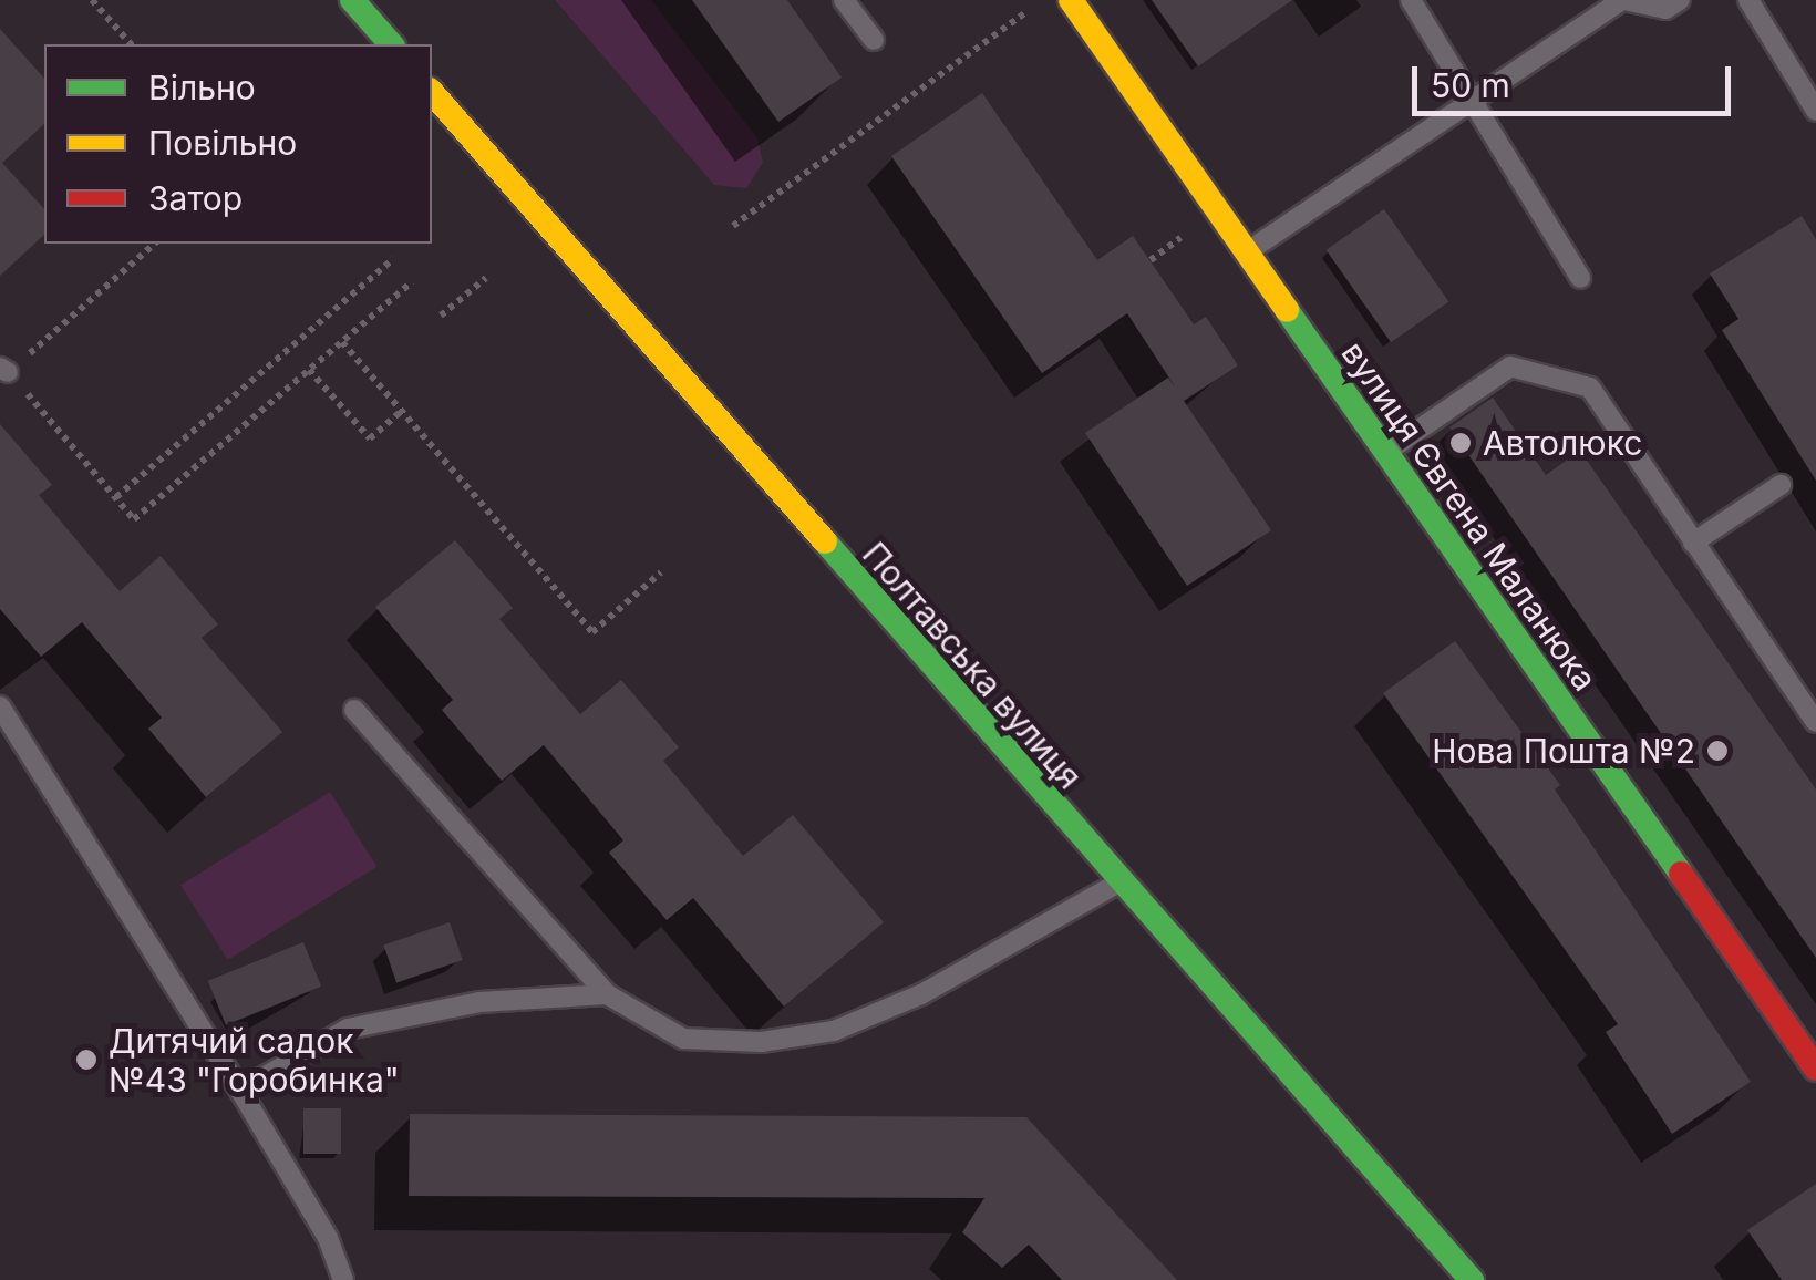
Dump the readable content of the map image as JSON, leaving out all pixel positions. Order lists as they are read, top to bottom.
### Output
{
  "streets": {
    "main road": ["вулиця Євгена Маланюка", "Полтавська вулиця"]
  },
  "places": ["Автолюкс", "Нова Пошта №2", "Дитячий садок №43 \"Горобинка\""],
  "legend": ["Вільно", "Повільно", "Затор"],
  "scale_bar": "50 m"
}
